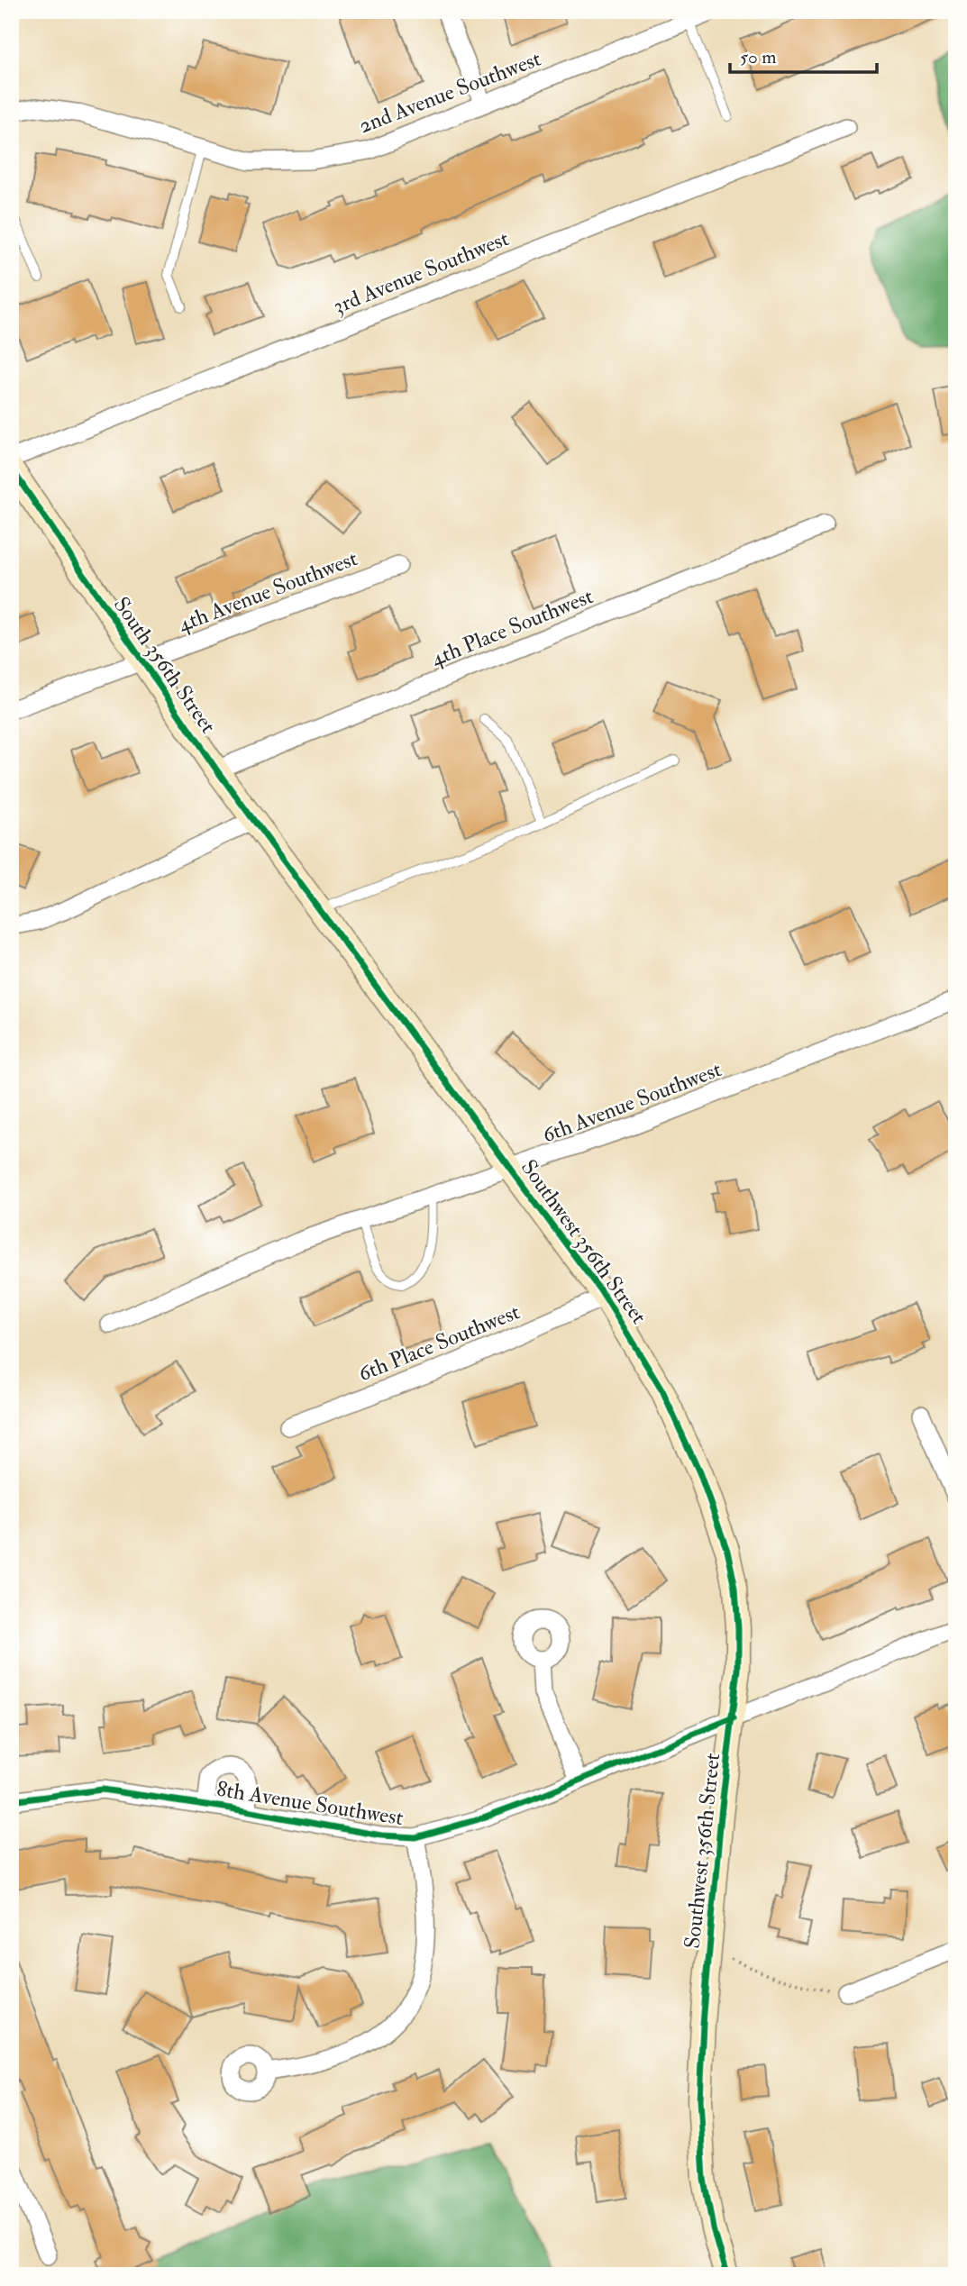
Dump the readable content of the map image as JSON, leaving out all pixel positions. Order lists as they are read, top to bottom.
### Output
{
  "streets": {
    "main road": ["South 356th Street", "Southwest 356th Street"],
    "street": [
      "2nd Avenue Southwest",
      "3rd Avenue Southwest",
      "4th Avenue Southwest",
      "4th Place Southwest",
      "6th Avenue Southwest",
      "6th Place Southwest",
      "8th Avenue Southwest"
    ]
  },
  "crossings": [
    ["4th Avenue Southwest", "South 356th Street"],
    ["4th Place Southwest", "South 356th Street"],
    ["South 356th Street", "Southwest 356th Street"],
    ["6th Avenue Southwest", "Southwest 356th Street"],
    ["Southwest 356th Street", "6th Place Southwest"],
    ["Southwest 356th Street", "8th Avenue Southwest"]
  ],
  "scale_bar": "50 m"
}
